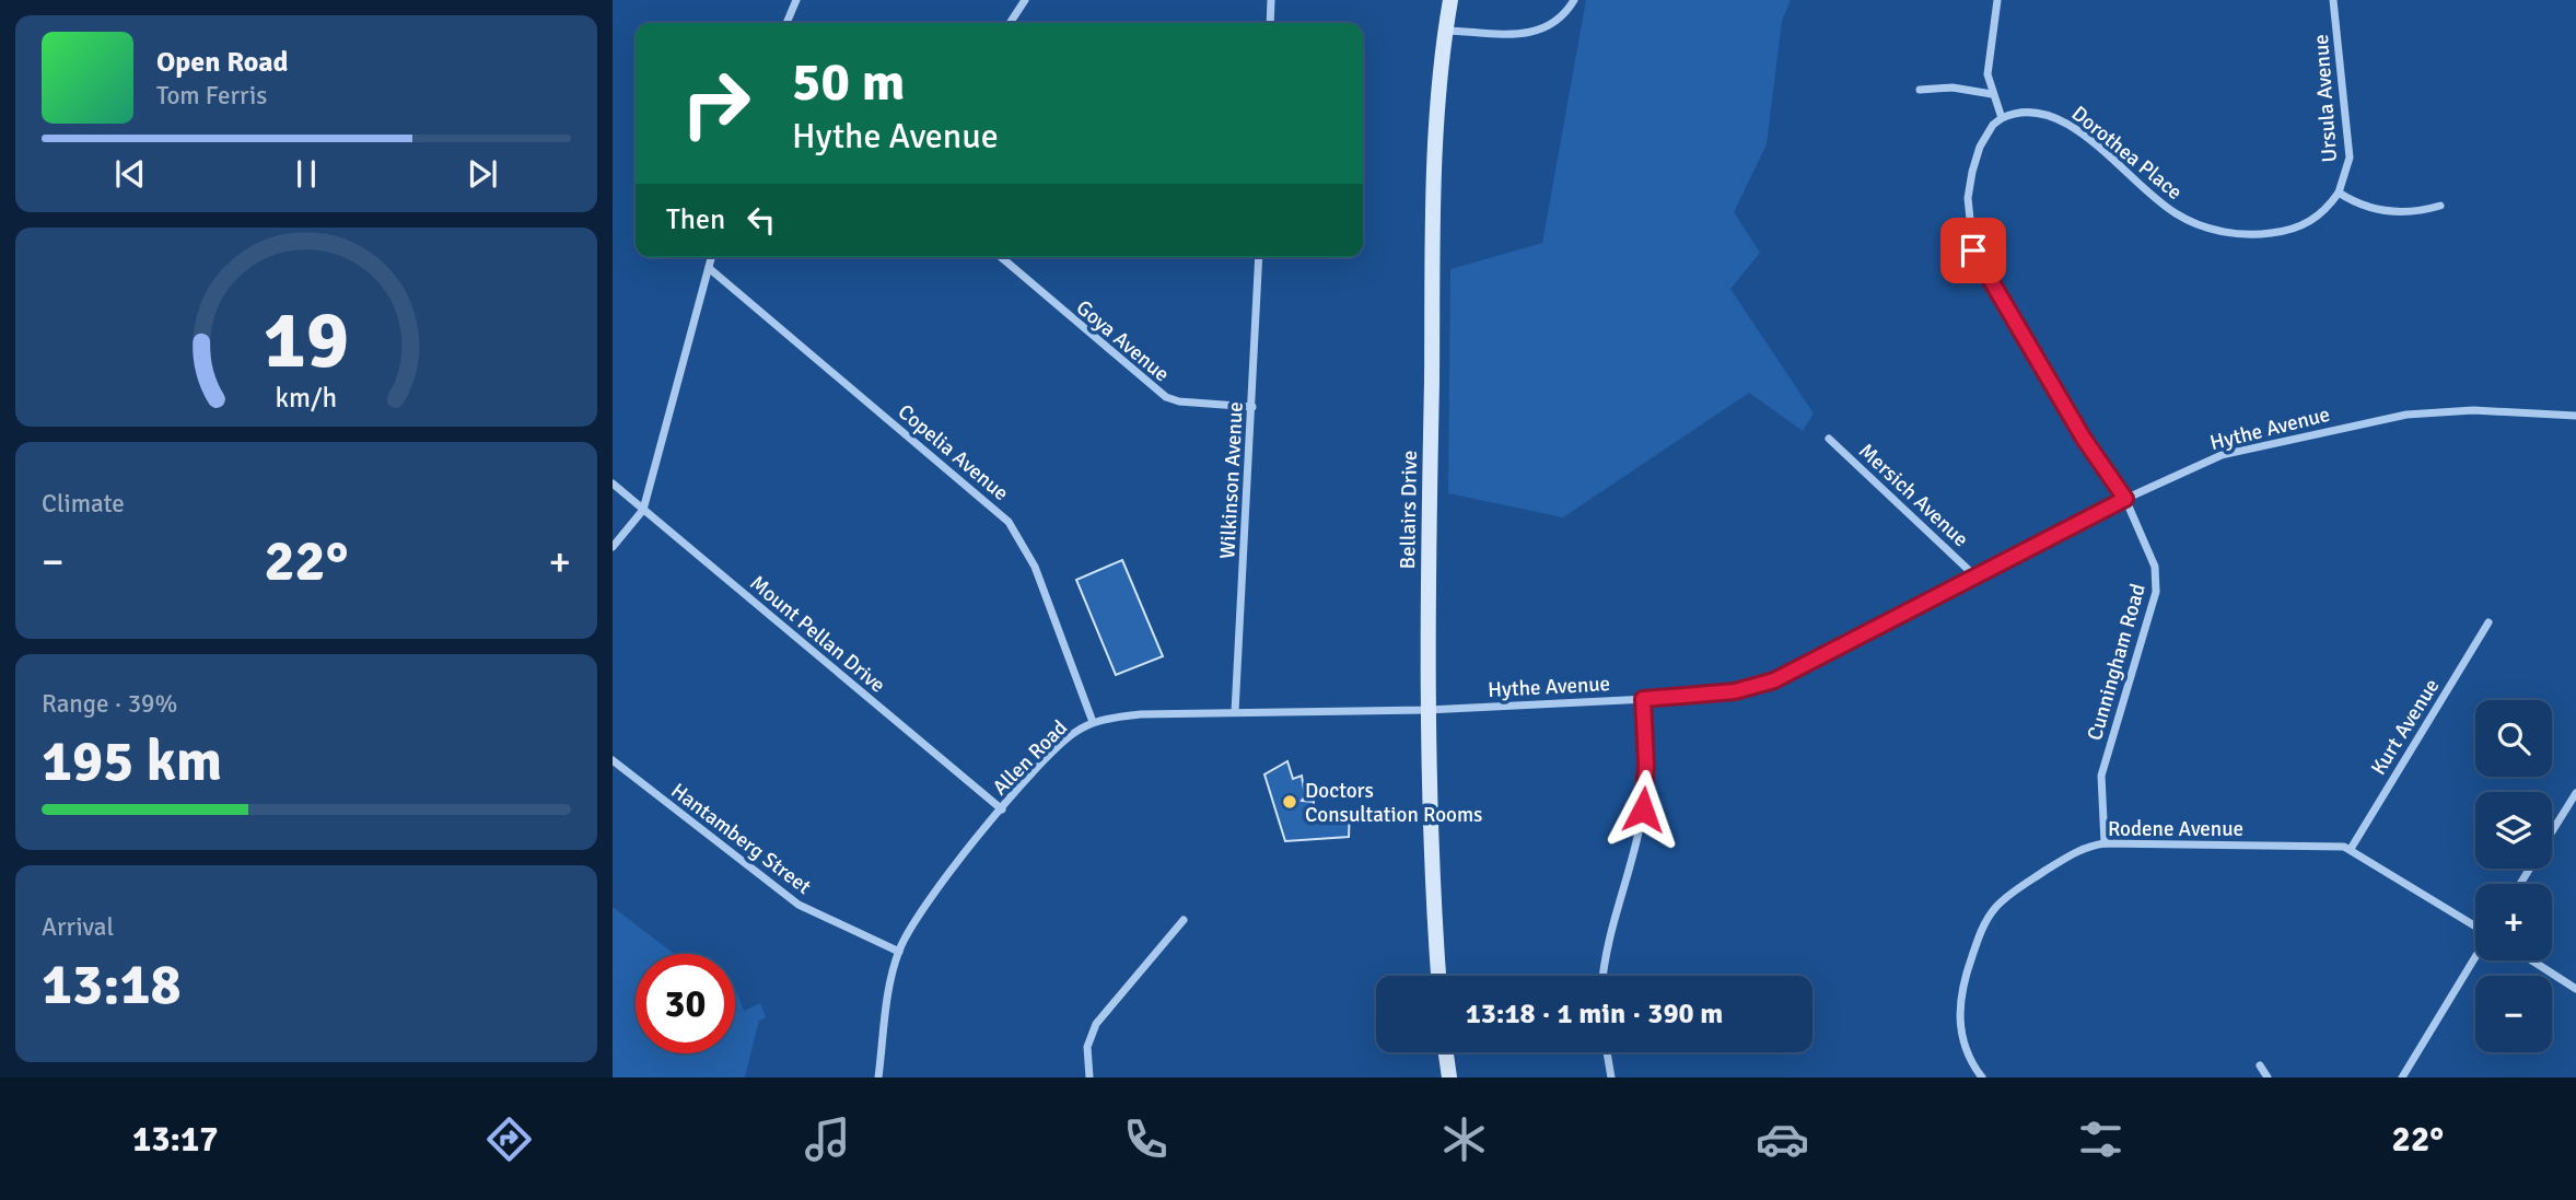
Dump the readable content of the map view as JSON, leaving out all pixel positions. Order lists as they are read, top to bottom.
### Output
{
  "streets": {
    "street": [
      "Ursula Avenue",
      "Dorothea Place",
      "Goya Avenue",
      "Hythe Avenue",
      "Copelia Avenue",
      "Wilkinson Avenue",
      "Mersich Avenue",
      "Bellairs Drive",
      "Mount Pellan Drive",
      "Cunningham Road",
      "Kurt Avenue",
      "Allen Road",
      "Rodene Avenue",
      "Hantamberg Street"
    ]
  },
  "crossings": [
    ["Ursula Avenue", "Dorothea Place"],
    ["Dorothea Place", "Cunningham Road"],
    ["Goya Avenue", "Wilkinson Avenue"],
    ["Hythe Avenue", "Mersich Avenue"],
    ["Hythe Avenue", "Bellairs Drive"],
    ["Hythe Avenue", "Cunningham Road"],
    ["Hythe Avenue", "Allen Road"],
    ["Copelia Avenue", "Allen Road"],
    ["Wilkinson Avenue", "Allen Road"],
    ["Bellairs Drive", "Allen Road"],
    ["Mount Pellan Drive", "Allen Road"],
    ["Cunningham Road", "Rodene Avenue"],
    ["Kurt Avenue", "Rodene Avenue"],
    ["Allen Road", "Hantamberg Street"]
  ],
  "places": ["Doctors Consultation Rooms"],
  "page": {
    "turn": ["50 m", "Hythe Avenue"],
    "song": ["Open Road", "Tom Ferris"],
    "then": "Then",
    "tile": [
      "Climate",
      ["Range · 39%", "195 km"],
      ["Arrival", "13:18"]
    ],
    "heat": ["−", "22°", "+"],
    "map_buttons": ["+", "−"],
    "limit": "30",
    "trip": "13:18 · 1 min · 390 m",
    "tabs": ["13:17", "22°"],
    "gauge": ["19", "km/h"]
  }
}
